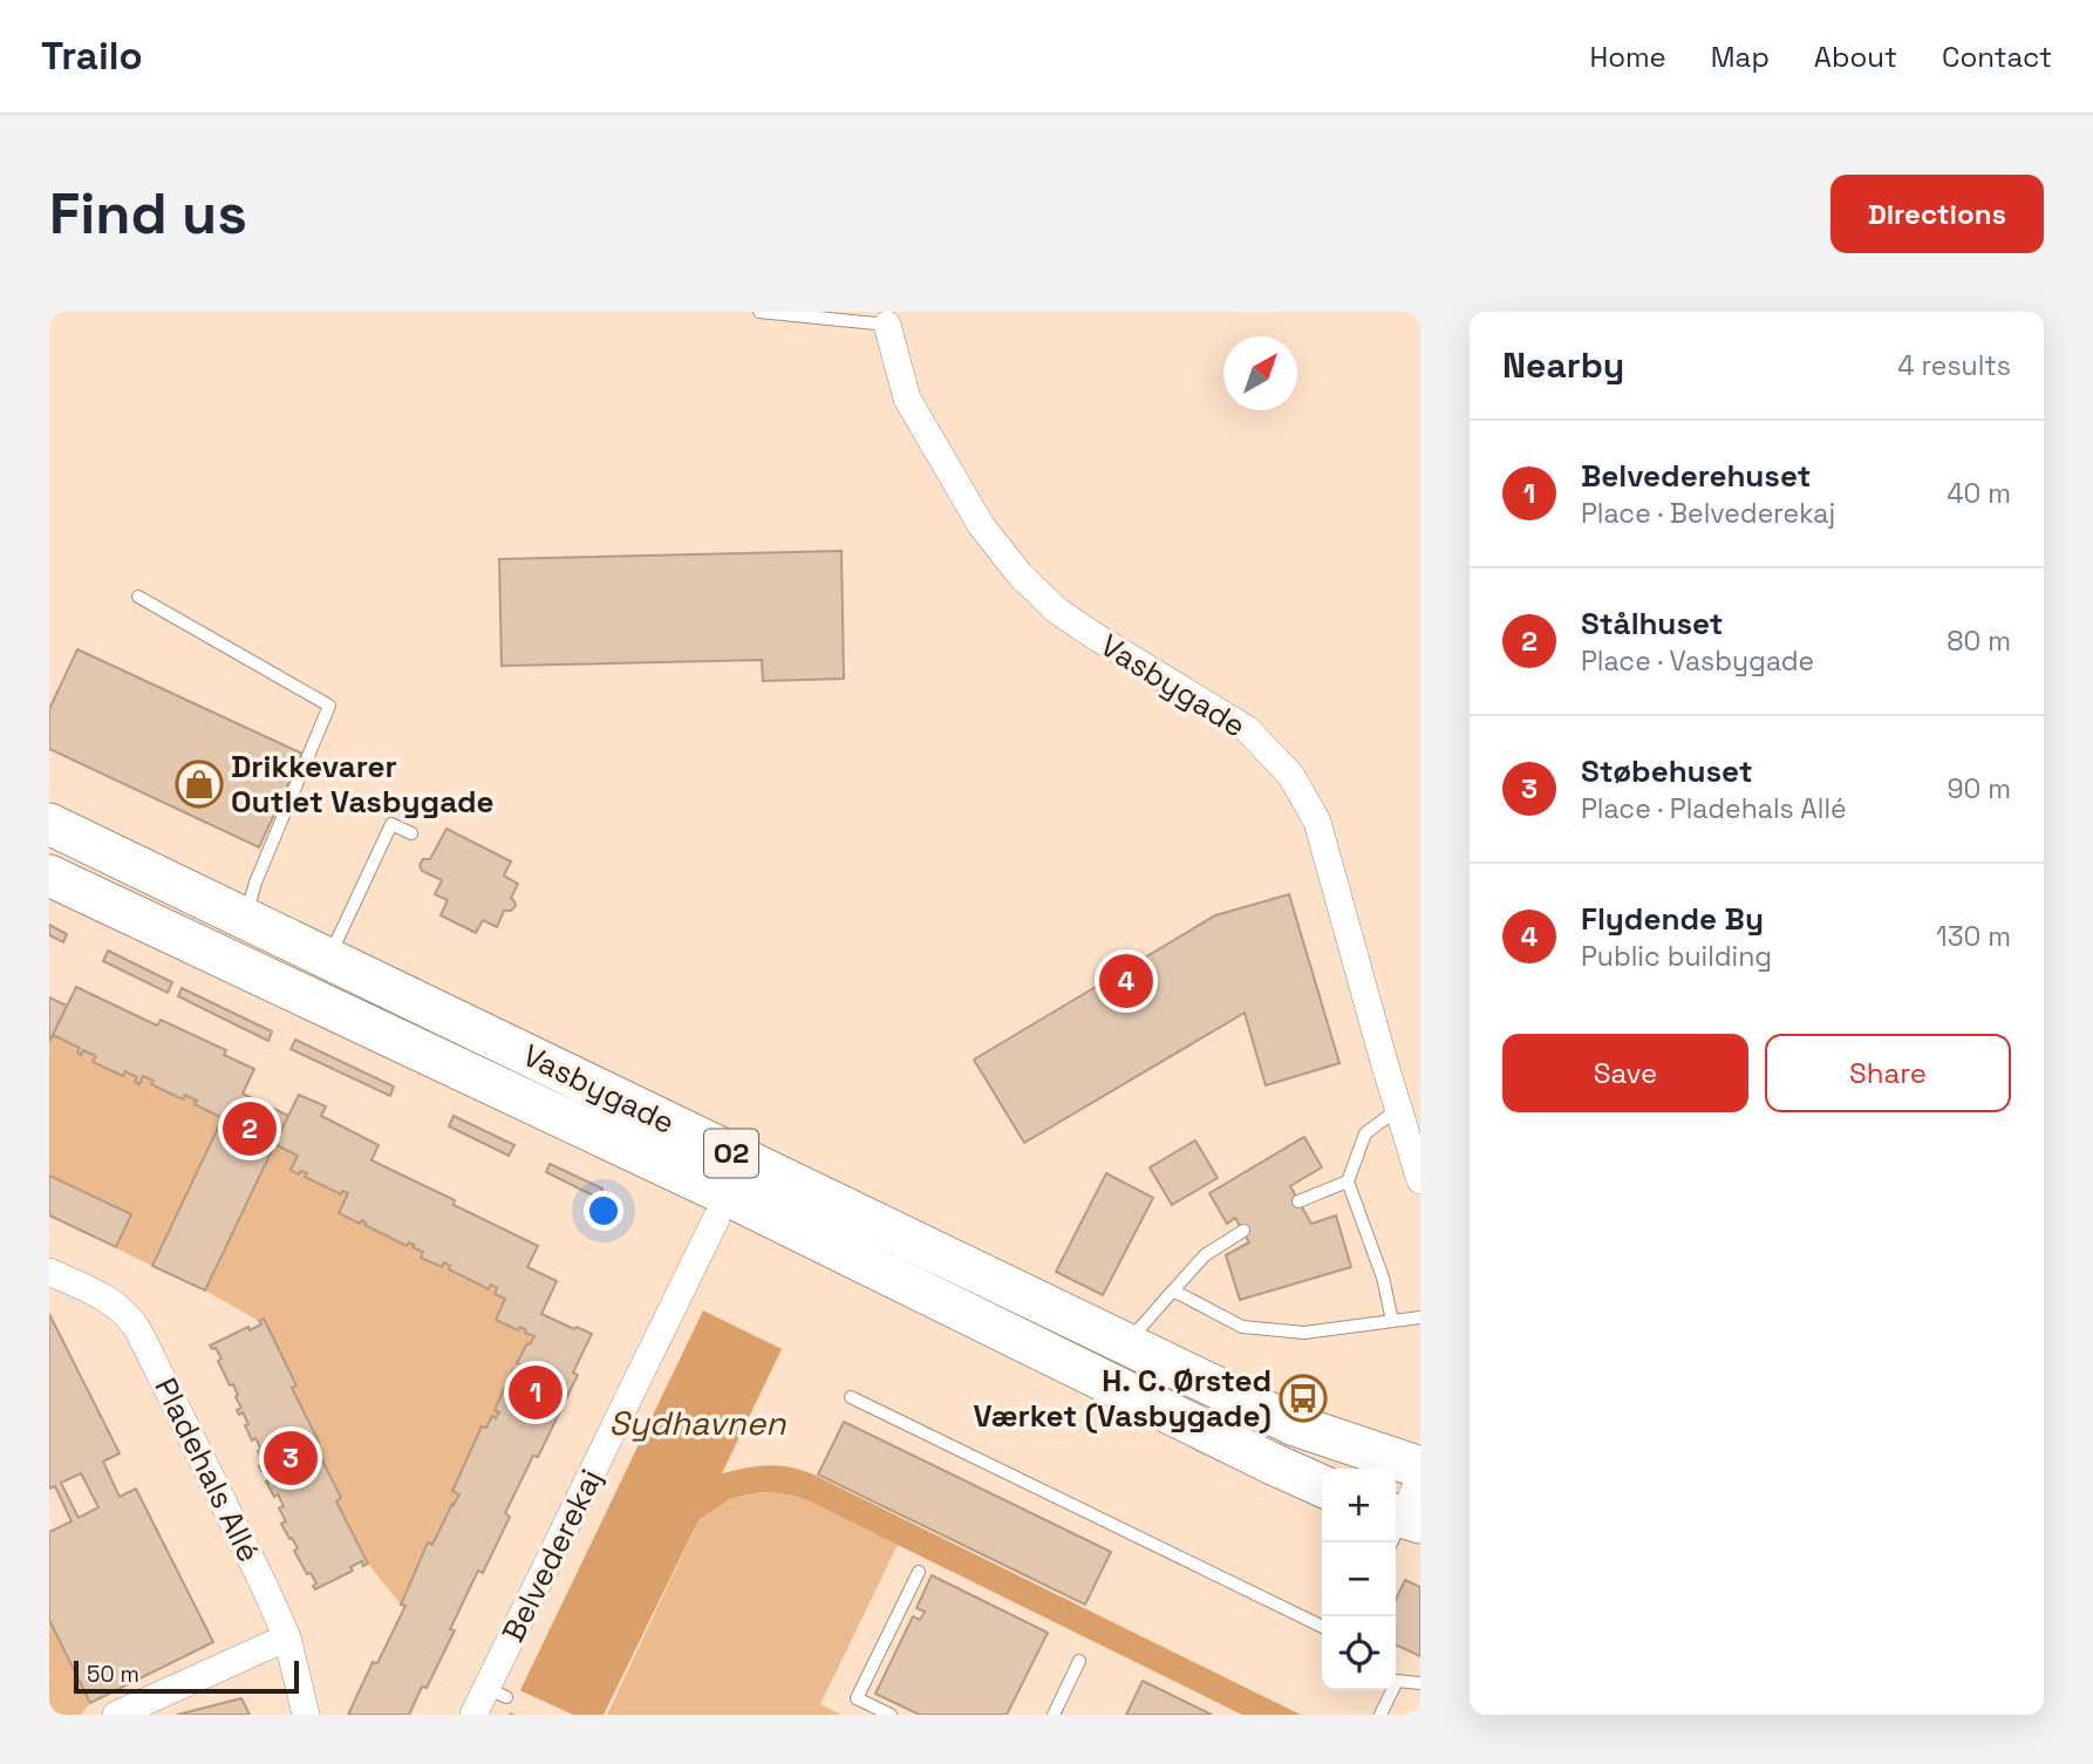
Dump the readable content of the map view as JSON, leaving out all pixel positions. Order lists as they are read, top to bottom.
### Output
{
  "streets": {
    "main road": ["Vasbygade", "O2"],
    "street": ["Pladehals Allé", "Belvederekaj"]
  },
  "crossings": [
    ["Vasbygade", "Belvederekaj"]
  ],
  "water": ["Sydhavnen"],
  "places": {
    "shop": ["Drikkevarer Outlet Vasbygade"],
    "bus stop": ["H. C. Ørsted Værket (Vasbygade)"]
  },
  "scale_bar": "50 m",
  "north": "top right",
  "page": {
    "header": "Trailo",
    "nav": [
      "Home",
      "Map",
      "About",
      "Contact"
    ],
    "buttons": [
      "Directions",
      ["Save", "Share"]
    ],
    "title": "Find us",
    "heading": ["Nearby", "4 results"],
    "list": [
      {
        "mark": "1",
        "name": "Belvederehuset",
        "note": "Place · Belvederekaj",
        "value": "40 m"
      },
      {
        "mark": "2",
        "name": "Stålhuset",
        "note": "Place · Vasbygade",
        "value": "80 m"
      },
      {
        "mark": "3",
        "name": "Støbehuset",
        "note": "Place · Pladehals Allé",
        "value": "90 m"
      },
      {
        "mark": "4",
        "name": "Flydende By",
        "note": "Public building",
        "value": "130 m"
      }
    ],
    "pins": [
      "4",
      "2",
      "1",
      "3"
    ],
    "map_buttons": ["+", "−"],
    "scale": "50 m"
  }
}
